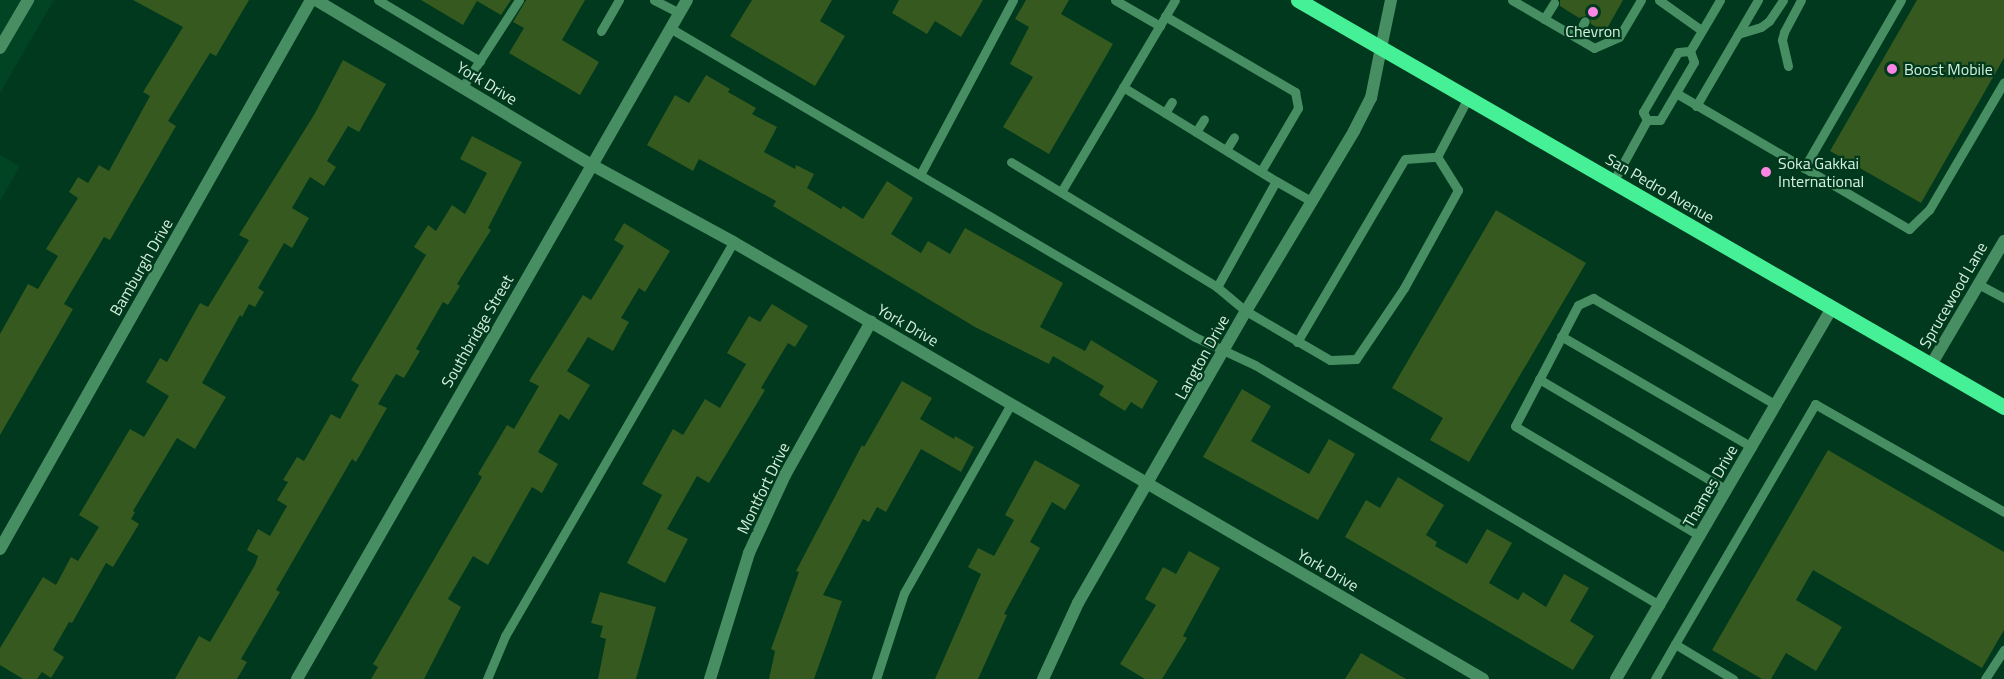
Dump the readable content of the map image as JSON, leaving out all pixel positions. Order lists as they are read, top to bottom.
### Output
{
  "streets": {
    "main road": ["San Pedro Avenue"],
    "street": [
      "York Drive",
      "Bamburgh Drive",
      "Sprucewood Lane",
      "Southbridge Street",
      "Langton Drive",
      "Thames Drive",
      "Montfort Drive"
    ]
  },
  "crossings": [
    ["York Drive", "Southbridge Street"],
    ["York Drive", "Langton Drive"],
    ["York Drive", "Montfort Drive"],
    ["San Pedro Avenue", "Sprucewood Lane"],
    ["San Pedro Avenue", "Langton Drive"],
    ["San Pedro Avenue", "Thames Drive"]
  ],
  "places": ["Chevron", "Boost Mobile", "Soka Gakkai International"]
}
